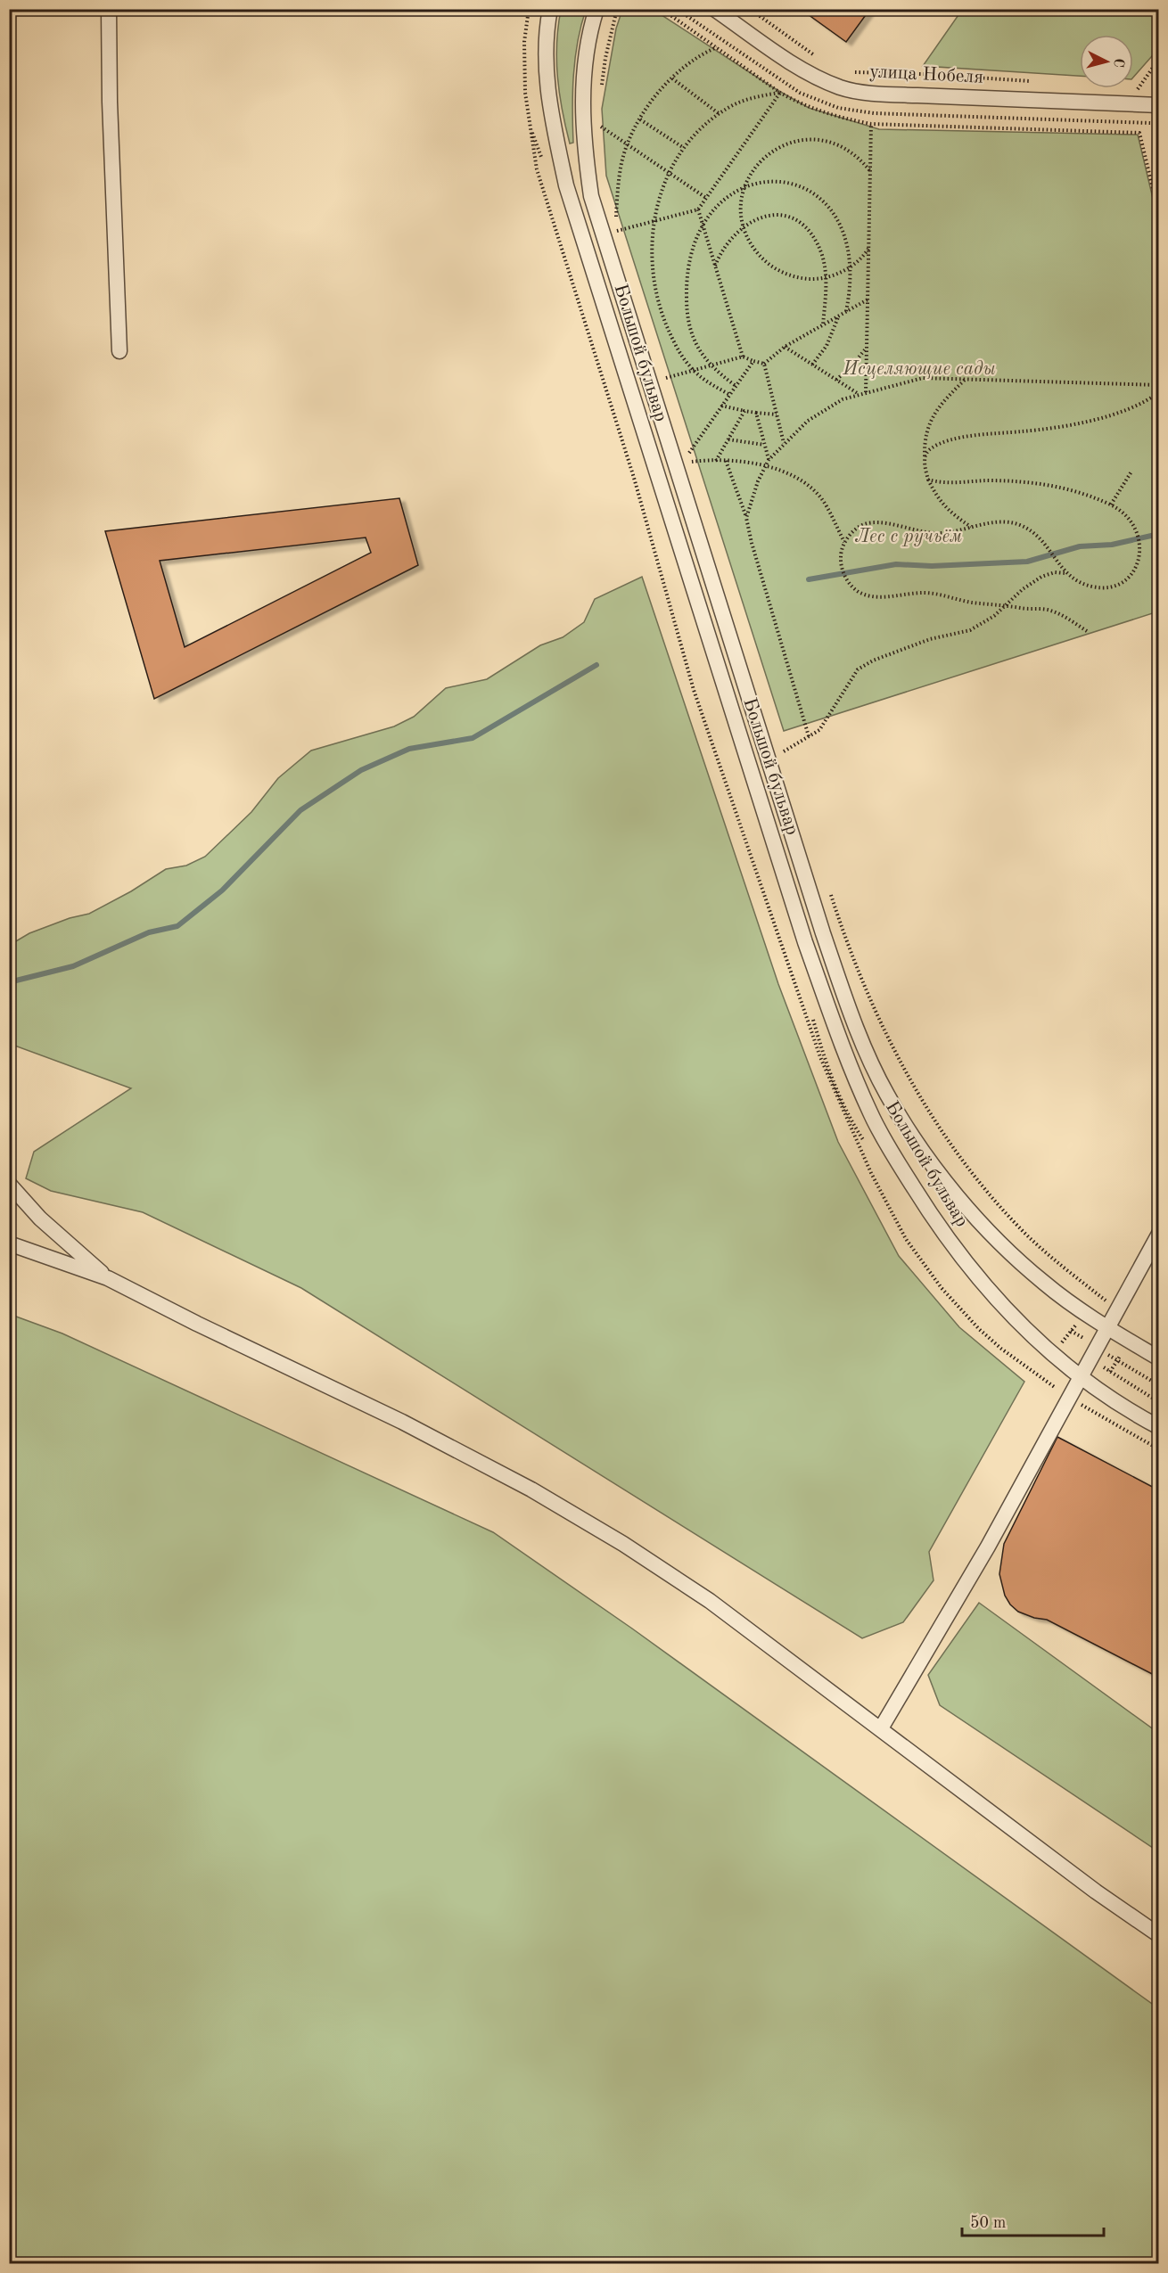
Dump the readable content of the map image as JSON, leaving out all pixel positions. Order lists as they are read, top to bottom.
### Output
{
  "streets": {
    "street": ["улица Нобеля", "Большой бульвар"]
  },
  "parks": ["Исцеляющие сады", "Лес с ручьём"],
  "scale_bar": "50 m",
  "north": "right"
}
